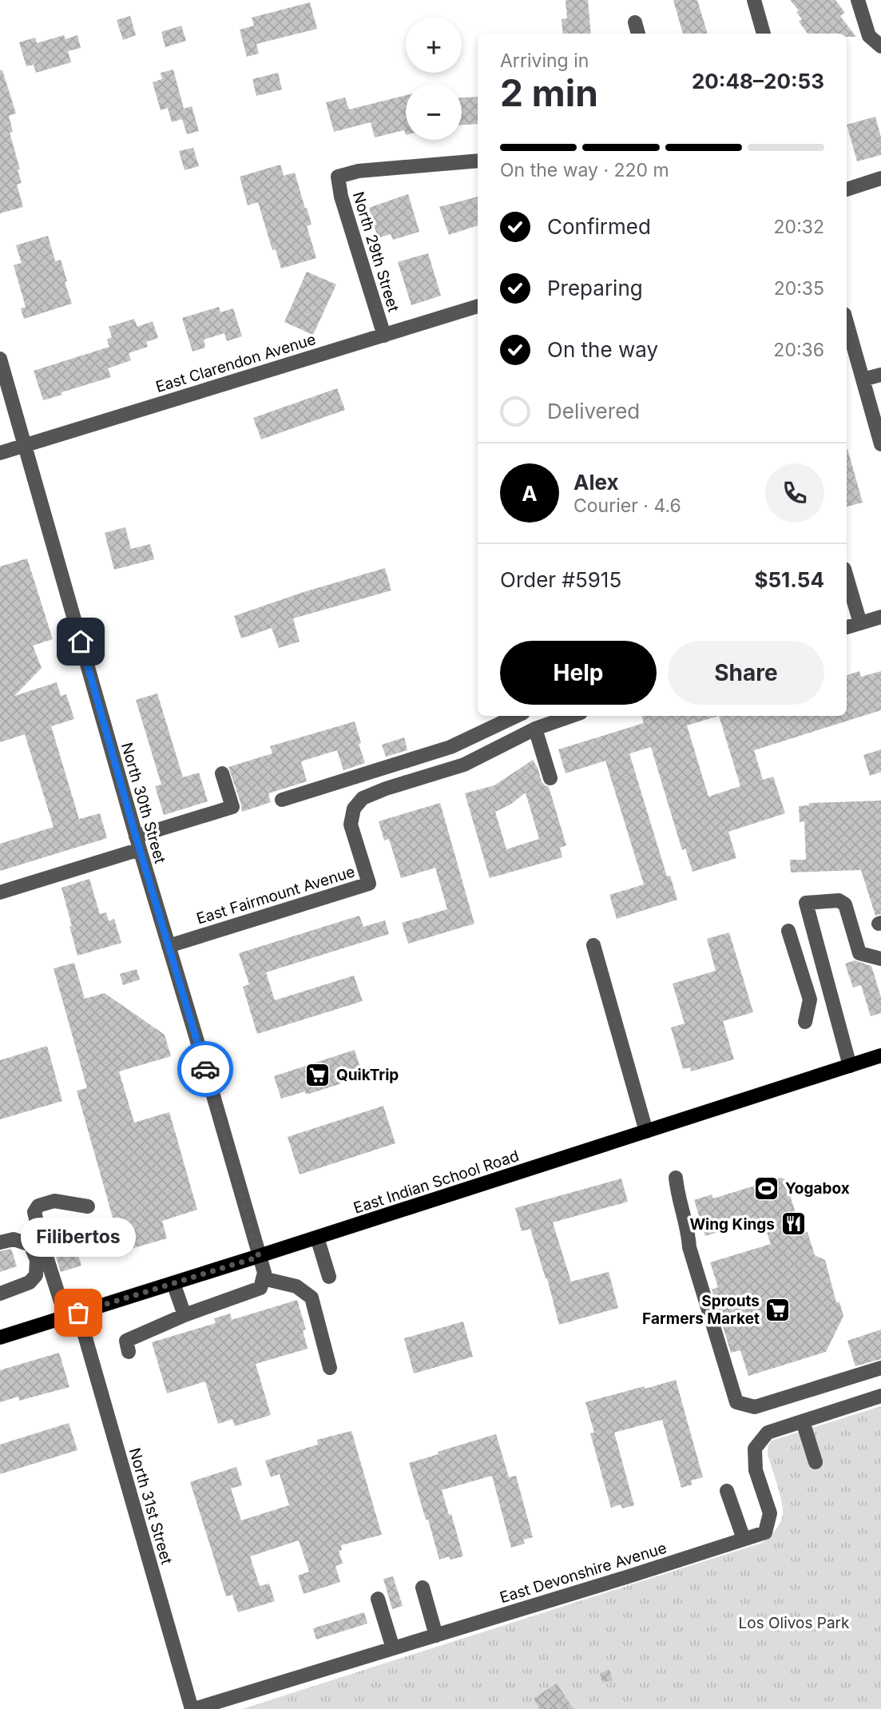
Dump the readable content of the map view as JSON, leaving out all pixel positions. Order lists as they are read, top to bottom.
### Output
{
  "streets": {
    "main road": ["East Indian School Road"],
    "street": [
      "North 29th Street",
      "East Clarendon Avenue",
      "North 30th Street",
      "East Fairmount Avenue",
      "North 31st Street",
      "East Devonshire Avenue"
    ]
  },
  "crossings": [
    ["North 29th Street", "East Clarendon Avenue"],
    ["East Clarendon Avenue", "North 30th Street"],
    ["North 30th Street", "East Fairmount Avenue"],
    ["North 30th Street", "East Indian School Road"],
    ["East Indian School Road", "North 31st Street"],
    ["North 31st Street", "East Devonshire Avenue"]
  ],
  "parks": ["Los Olivos Park"],
  "places": {
    "supermarket": ["QuikTrip", "Sprouts Farmers Market"],
    "sports": ["Yogabox"],
    "restaurant": ["Wing Kings"],
    "other": ["Filibertos"]
  },
  "page": {
    "map_buttons": ["+", "−"],
    "heading": ["2 min", "Arriving in", "20:48–20:53"],
    "panel": [
      "Alex",
      "Courier · 4.6",
      "Order #5915",
      "$51.54"
    ],
    "bar": "On the way · 220 m",
    "list": [
      ["Confirmed", "20:32"],
      ["Preparing", "20:35"],
      ["On the way", "20:36"],
      "Delivered"
    ],
    "round": "A",
    "buttons": ["Help", "Share"],
    "bubble": "Filibertos"
  }
}
